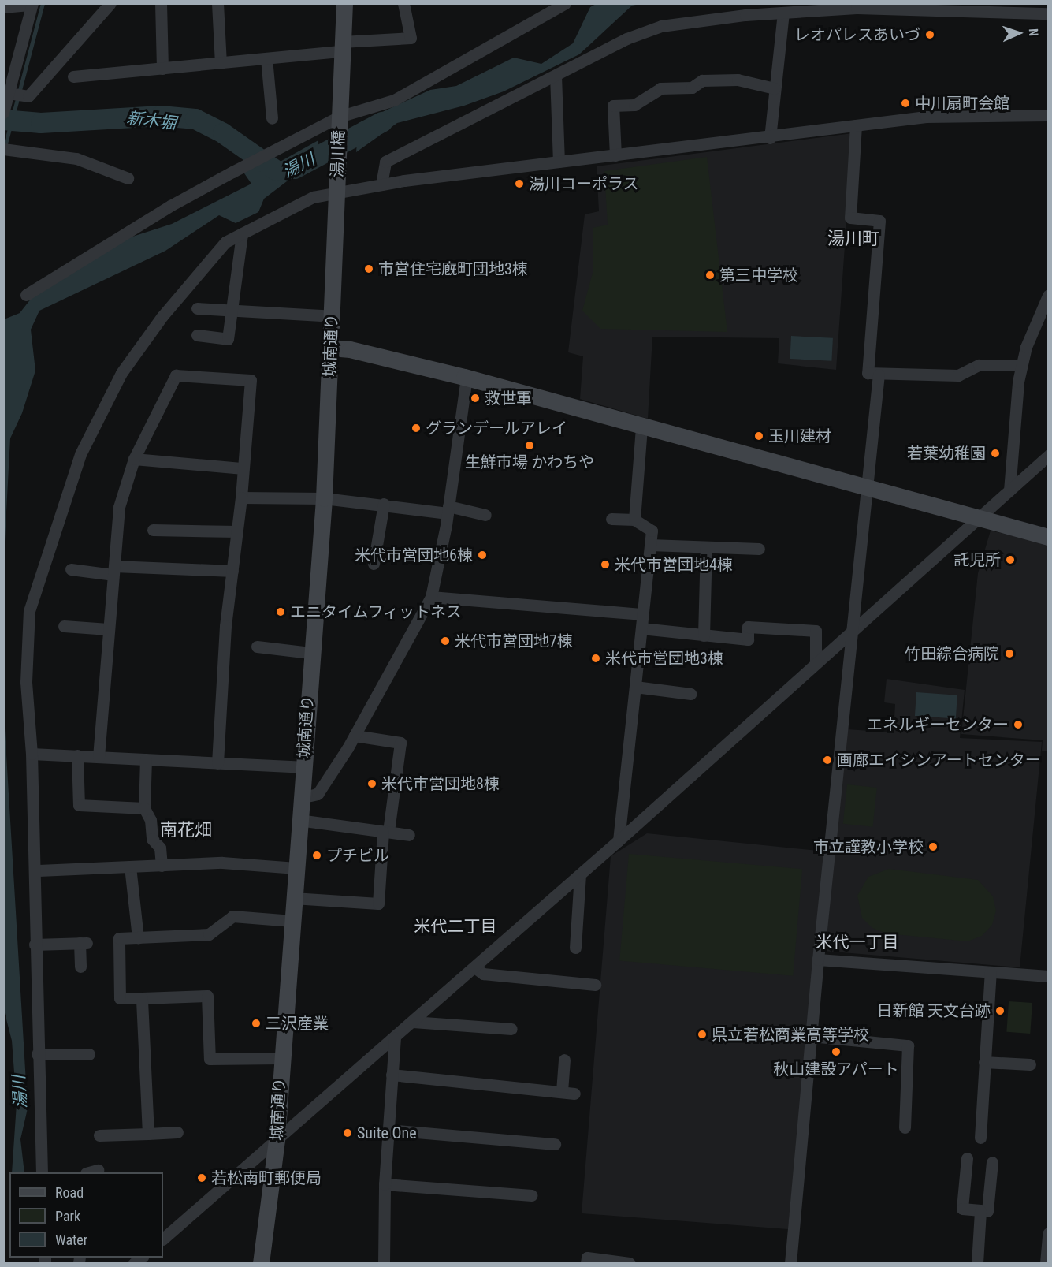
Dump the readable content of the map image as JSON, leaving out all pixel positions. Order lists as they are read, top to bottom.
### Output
{
  "streets": {
    "main road": ["湯川橋", "城南通り"]
  },
  "crossings": [
    ["湯川橋", "城南通り"]
  ],
  "districts": [
    "湯川町",
    "南花畑",
    "米代二丁目",
    "米代一丁目"
  ],
  "water": ["新木堀", "湯川"],
  "places": [
    "レオパレスあいづ",
    "中川扇町会館",
    "湯川コーポラス",
    "市営住宅廐町団地3棟",
    "第三中学校",
    "救世軍",
    "グランデールアレイ",
    "玉川建材",
    "生鮮市場 かわちや",
    "若葉幼稚園",
    "米代市営団地6棟",
    "託児所",
    "米代市営団地4棟",
    "エニタイムフィットネス",
    "米代市営団地7棟",
    "竹田綜合病院",
    "米代市営団地3棟",
    "エネルギーセンター",
    "画廊エイシンアートセンター",
    "米代市営団地8棟",
    "市立謹教小学校",
    "プチビル",
    "日新館 天文台跡",
    "三沢産業",
    "県立若松商業高等学校",
    "秋山建設アパート",
    "Suite One",
    "若松南町郵便局"
  ],
  "legend": ["Road", "Park", "Water"],
  "north": "right"
}
